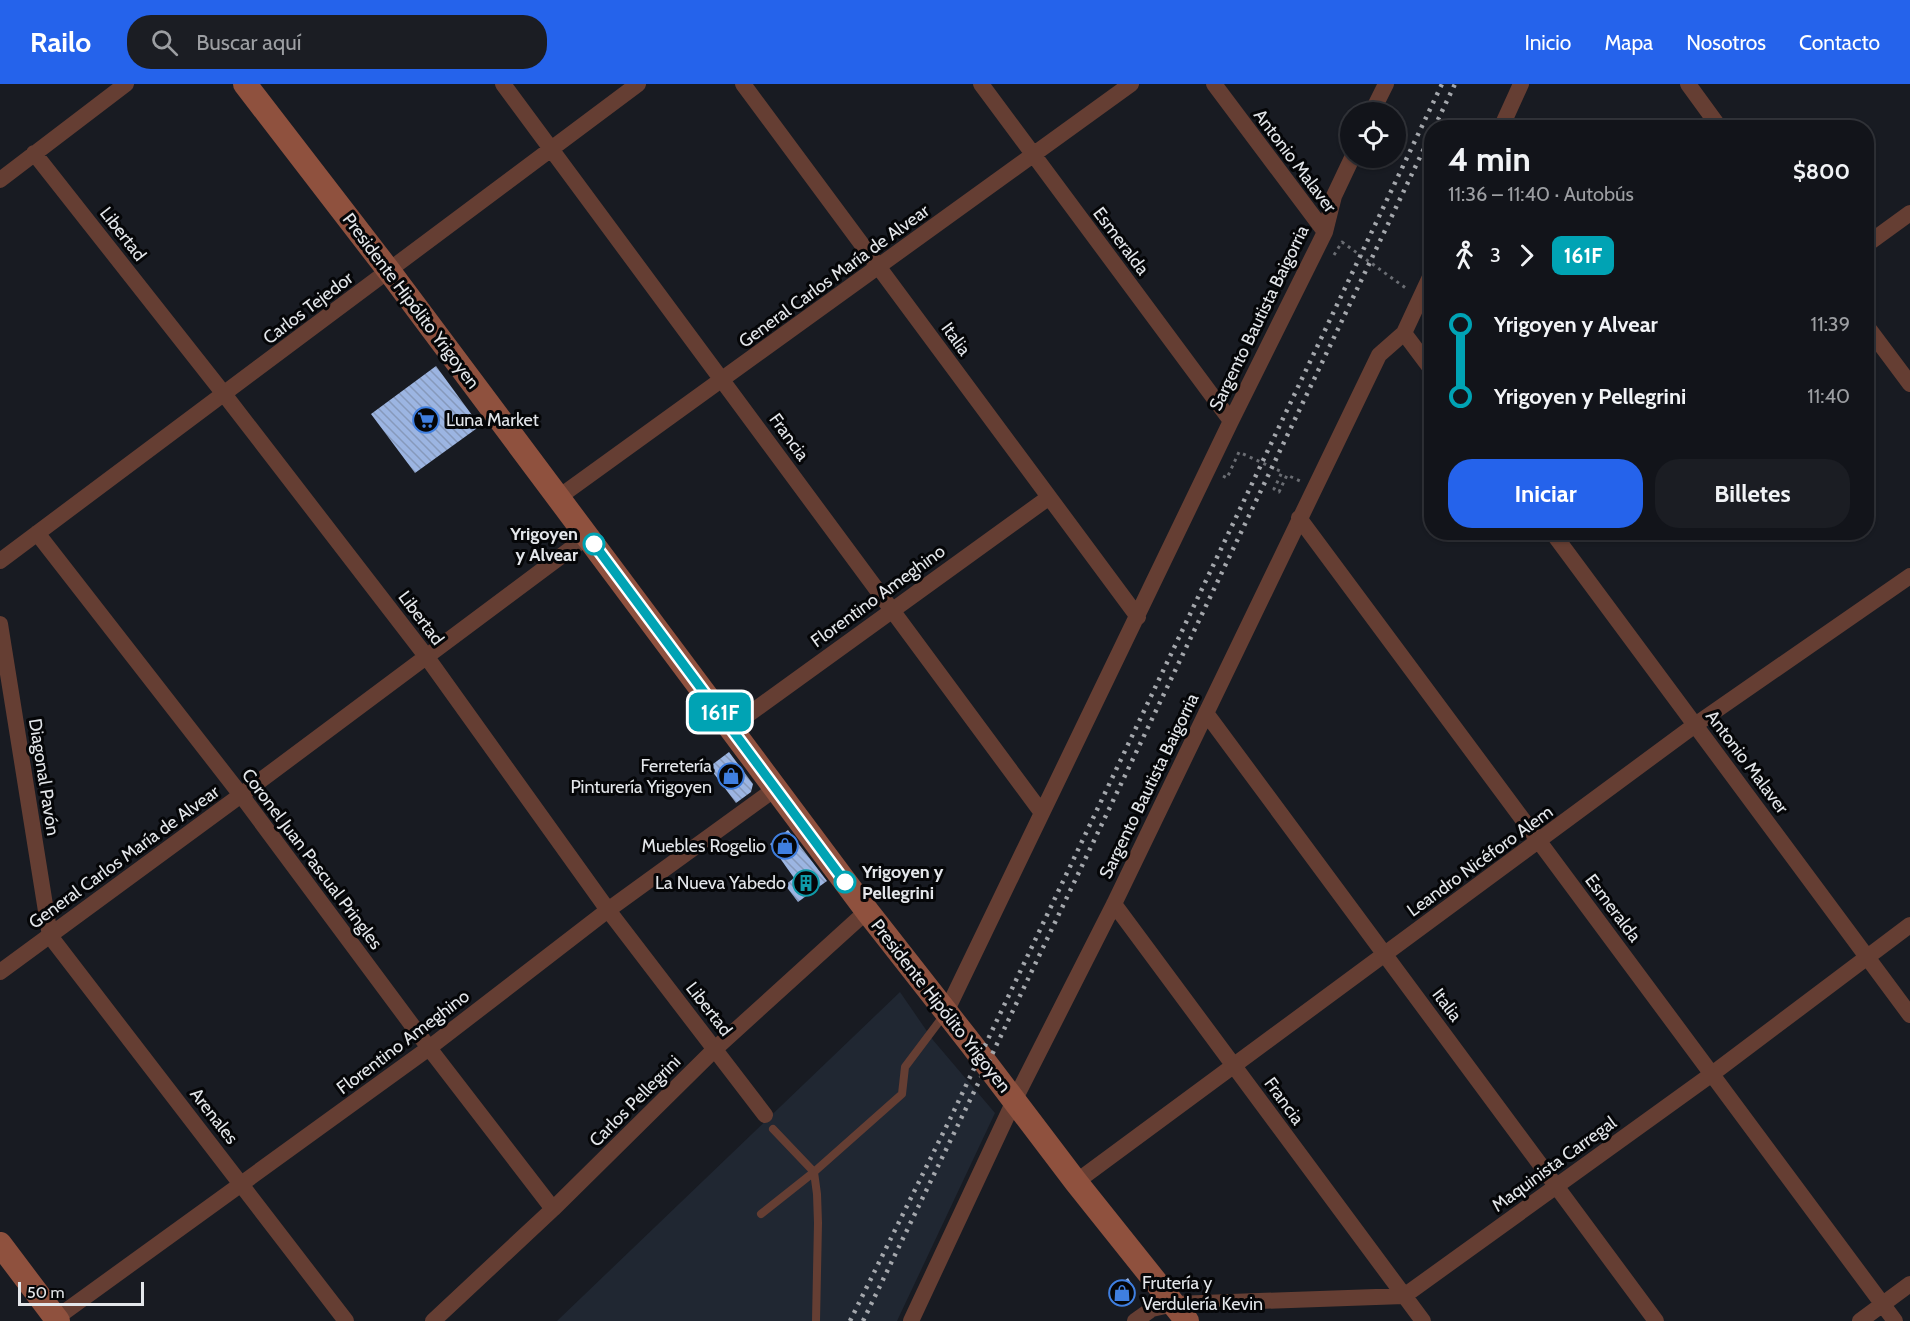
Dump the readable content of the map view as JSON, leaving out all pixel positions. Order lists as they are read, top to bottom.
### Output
{
  "streets": {
    "street": [
      "Antonio Malaver",
      "Libertad",
      "Esmeralda",
      "General Carlos María de Alvear",
      "Presidente Hipólito Yrigoyen",
      "Carlos Tejedor",
      "Sargento Bautista Baigorria",
      "Italia",
      "Francia",
      "Florentino Ameghino",
      "Diagonal Pavón",
      "Coronel Juan Pascual Pringles",
      "Leandro Nicéforo Alem",
      "Carlos Pellegrini",
      "Arenales",
      "Maquinista Carregal"
    ]
  },
  "crossings": [
    ["Antonio Malaver", "Sargento Bautista Baigorria"],
    ["Antonio Malaver", "Leandro Nicéforo Alem"],
    ["Antonio Malaver", "Maquinista Carregal"],
    ["Libertad", "General Carlos María de Alvear"],
    ["Libertad", "Carlos Tejedor"],
    ["Libertad", "Florentino Ameghino"],
    ["Libertad", "Carlos Pellegrini"],
    ["Esmeralda", "General Carlos María de Alvear"],
    ["Esmeralda", "Sargento Bautista Baigorria"],
    ["Esmeralda", "Leandro Nicéforo Alem"],
    ["Esmeralda", "Maquinista Carregal"],
    ["General Carlos María de Alvear", "Presidente Hipólito Yrigoyen"],
    ["General Carlos María de Alvear", "Italia"],
    ["General Carlos María de Alvear", "Francia"],
    ["General Carlos María de Alvear", "Diagonal Pavón"],
    ["General Carlos María de Alvear", "Coronel Juan Pascual Pringles"],
    ["General Carlos María de Alvear", "Arenales"],
    ["Presidente Hipólito Yrigoyen", "Carlos Tejedor"],
    ["Presidente Hipólito Yrigoyen", "Sargento Bautista Baigorria"],
    ["Presidente Hipólito Yrigoyen", "Florentino Ameghino"],
    ["Presidente Hipólito Yrigoyen", "Leandro Nicéforo Alem"],
    ["Presidente Hipólito Yrigoyen", "Carlos Pellegrini"],
    ["Carlos Tejedor", "Francia"],
    ["Carlos Tejedor", "Coronel Juan Pascual Pringles"],
    ["Sargento Bautista Baigorria", "Italia"],
    ["Sargento Bautista Baigorria", "Francia"],
    ["Italia", "Florentino Ameghino"],
    ["Italia", "Leandro Nicéforo Alem"],
    ["Italia", "Maquinista Carregal"],
    ["Francia", "Florentino Ameghino"],
    ["Francia", "Leandro Nicéforo Alem"],
    ["Francia", "Maquinista Carregal"],
    ["Florentino Ameghino", "Coronel Juan Pascual Pringles"],
    ["Florentino Ameghino", "Arenales"],
    ["Diagonal Pavón", "Arenales"],
    ["Coronel Juan Pascual Pringles", "Carlos Pellegrini"]
  ],
  "places": {
    "supermarket": ["Luna Market"],
    "other": ["Yrigoyen y Alvear", "Yrigoyen y Pellegrini"],
    "shop": ["Ferretería Pinturería Yrigoyen", "Muebles Rogelio", "Frutería y Verdulería Kevin"],
    "building": ["La Nueva Yabedo"]
  },
  "lines": ["bus line 161F"],
  "scale_bar": "50 m",
  "page": {
    "header": "Railo",
    "search": "Buscar aquí",
    "nav": [
      "Inicio",
      "Mapa",
      "Nosotros",
      "Contacto"
    ],
    "on_map": "161F",
    "heading": ["4 min", "11:36 – 11:40 · Autobús", "$800"],
    "legs": ["3", "161F"],
    "list": [
      {
        "name": "Yrigoyen y Alvear",
        "value": "11:39"
      },
      {
        "name": "Yrigoyen y Pellegrini",
        "value": "11:40"
      }
    ],
    "buttons": ["Iniciar", "Billetes"],
    "scale": "50 m"
  }
}
